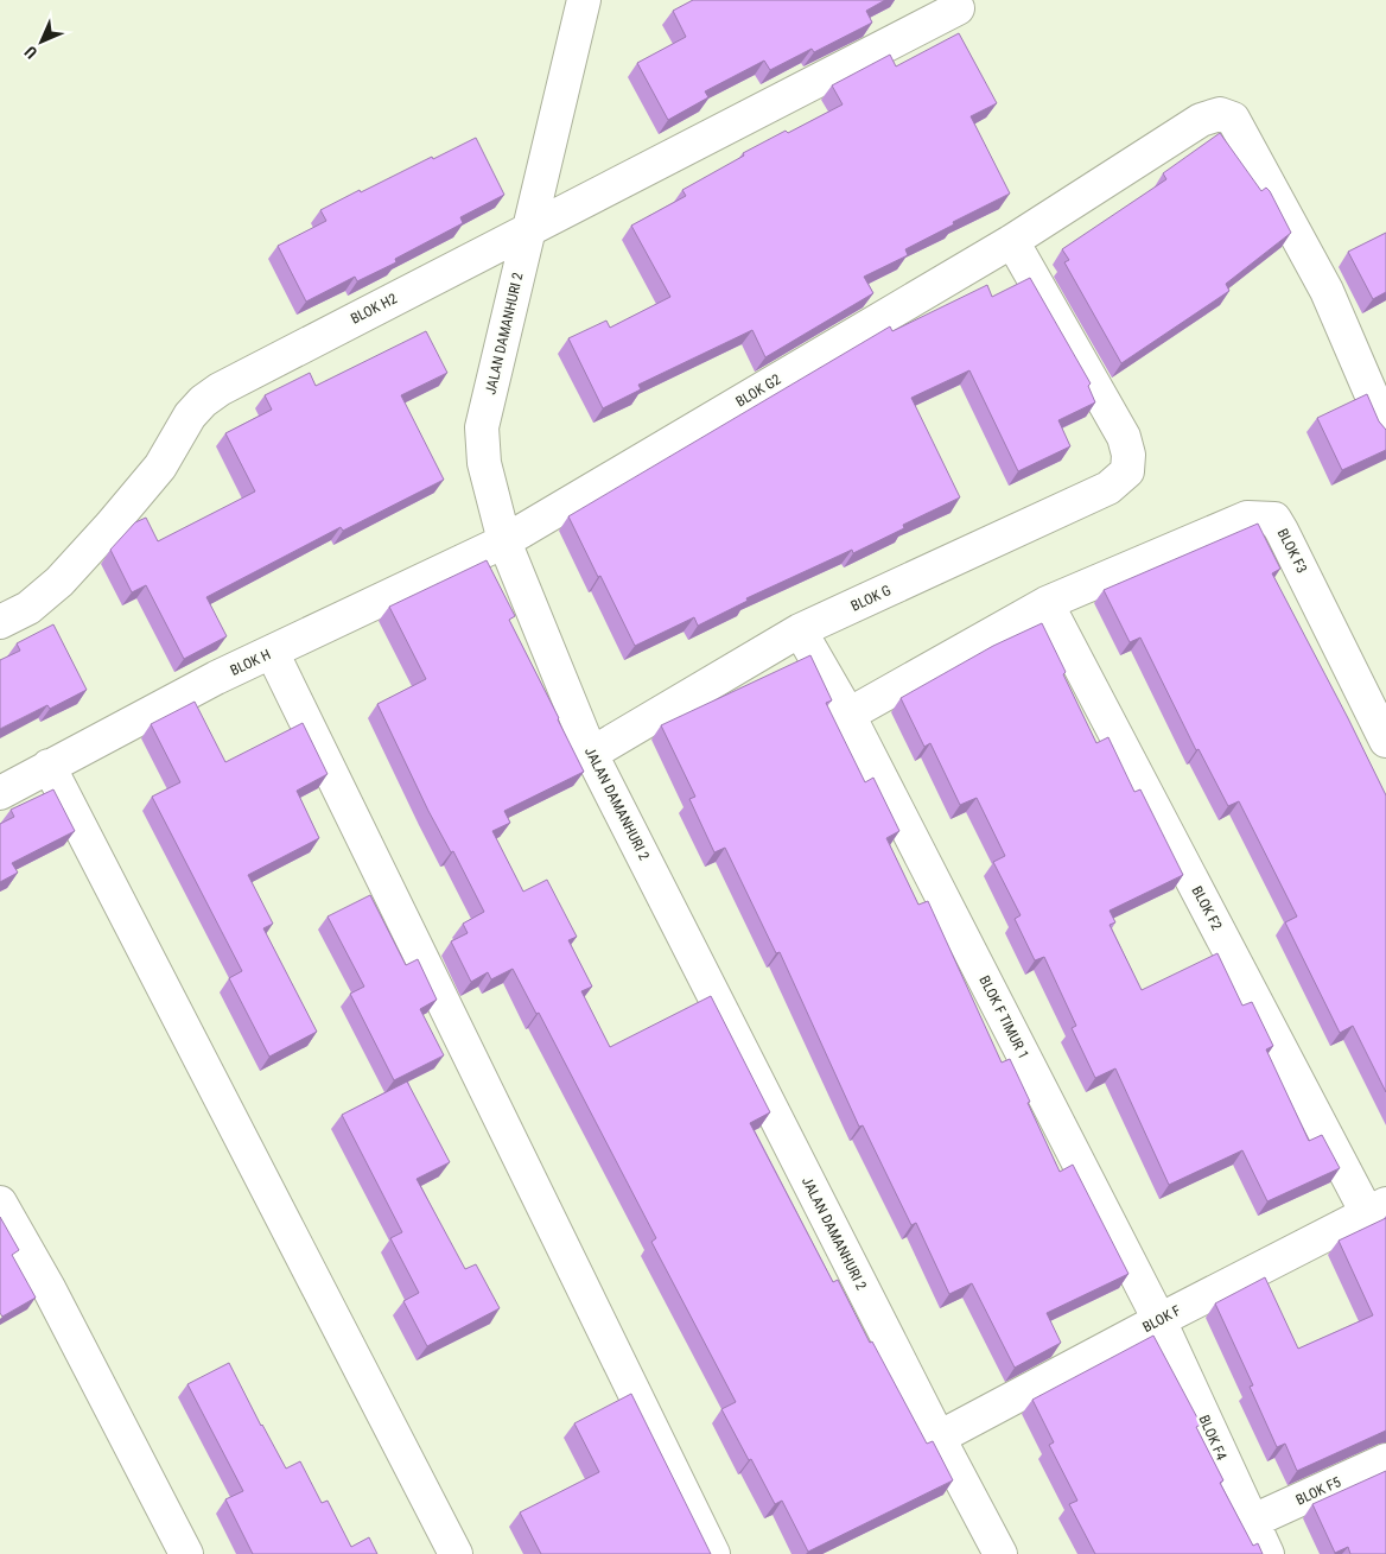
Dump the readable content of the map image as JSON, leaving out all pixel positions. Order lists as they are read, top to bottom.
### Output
{
  "streets": {
    "street": [
      "BLOK H2",
      "JALAN DAMANHURI 2",
      "BLOK G2",
      "BLOK F3",
      "BLOK G",
      "BLOK H",
      "BLOK F2",
      "BLOK F TIMUR 1",
      "BLOK F",
      "BLOK F4",
      "BLOK F5"
    ]
  },
  "crossings": [
    ["BLOK H2", "JALAN DAMANHURI 2"],
    ["JALAN DAMANHURI 2", "BLOK G2"],
    ["JALAN DAMANHURI 2", "BLOK G"],
    ["JALAN DAMANHURI 2", "BLOK H"],
    ["JALAN DAMANHURI 2", "BLOK F"],
    ["BLOK G2", "BLOK G"],
    ["BLOK G2", "BLOK H"],
    ["BLOK F3", "BLOK F2"],
    ["BLOK G", "BLOK F TIMUR 1"],
    ["BLOK F2", "BLOK F"],
    ["BLOK F TIMUR 1", "BLOK F"],
    ["BLOK F TIMUR 1", "BLOK F4"],
    ["BLOK F", "BLOK F4"],
    ["BLOK F4", "BLOK F5"]
  ],
  "north": "bottom left"
}
